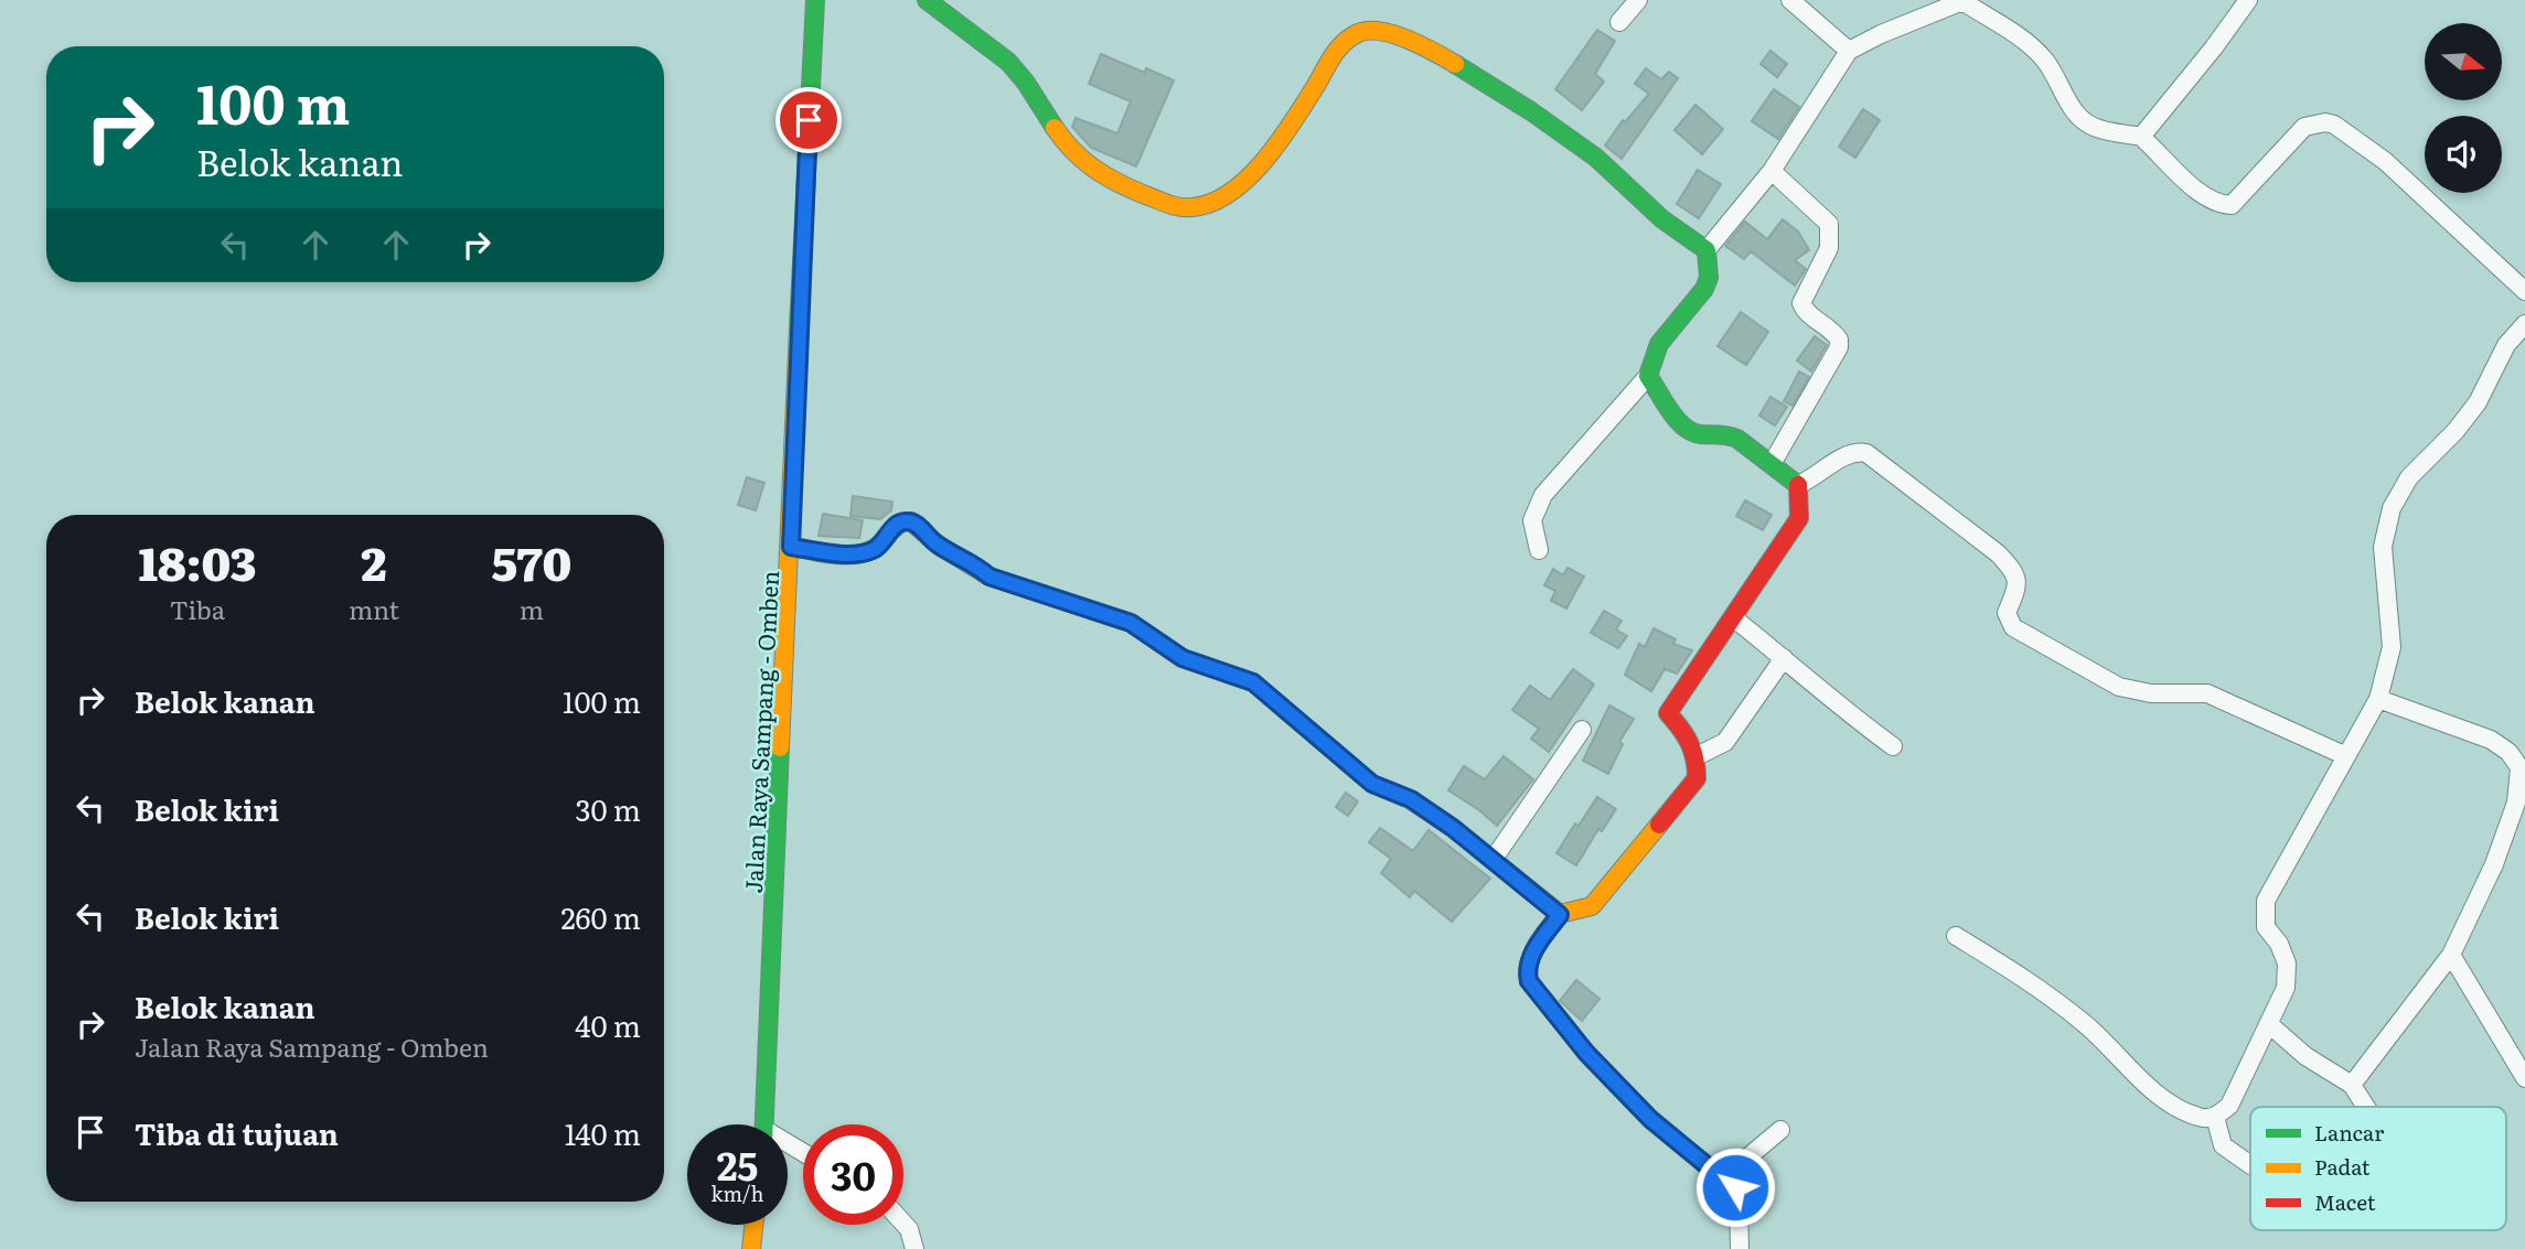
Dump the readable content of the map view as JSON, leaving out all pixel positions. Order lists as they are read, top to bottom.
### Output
{
  "streets": {
    "street": ["Jalan Raya Sampang - Omben"]
  },
  "legend": ["Lancar", "Padat", "Macet"],
  "north": "right",
  "page": {
    "turn": ["100 m", "Belok kanan"],
    "eta": [
      "18:03",
      "Tiba",
      "2",
      "mnt",
      "570",
      "m"
    ],
    "list": [
      {
        "name": "Belok kanan",
        "value": "100 m"
      },
      {
        "name": "Belok kiri",
        "value": "30 m"
      },
      {
        "name": "Belok kiri",
        "value": "260 m"
      },
      {
        "name": "Belok kanan",
        "note": "Jalan Raya Sampang - Omben",
        "value": "40 m"
      },
      {
        "name": "Tiba di tujuan",
        "value": "140 m"
      }
    ],
    "speed": "25 km/h",
    "limit": "30"
  }
}
